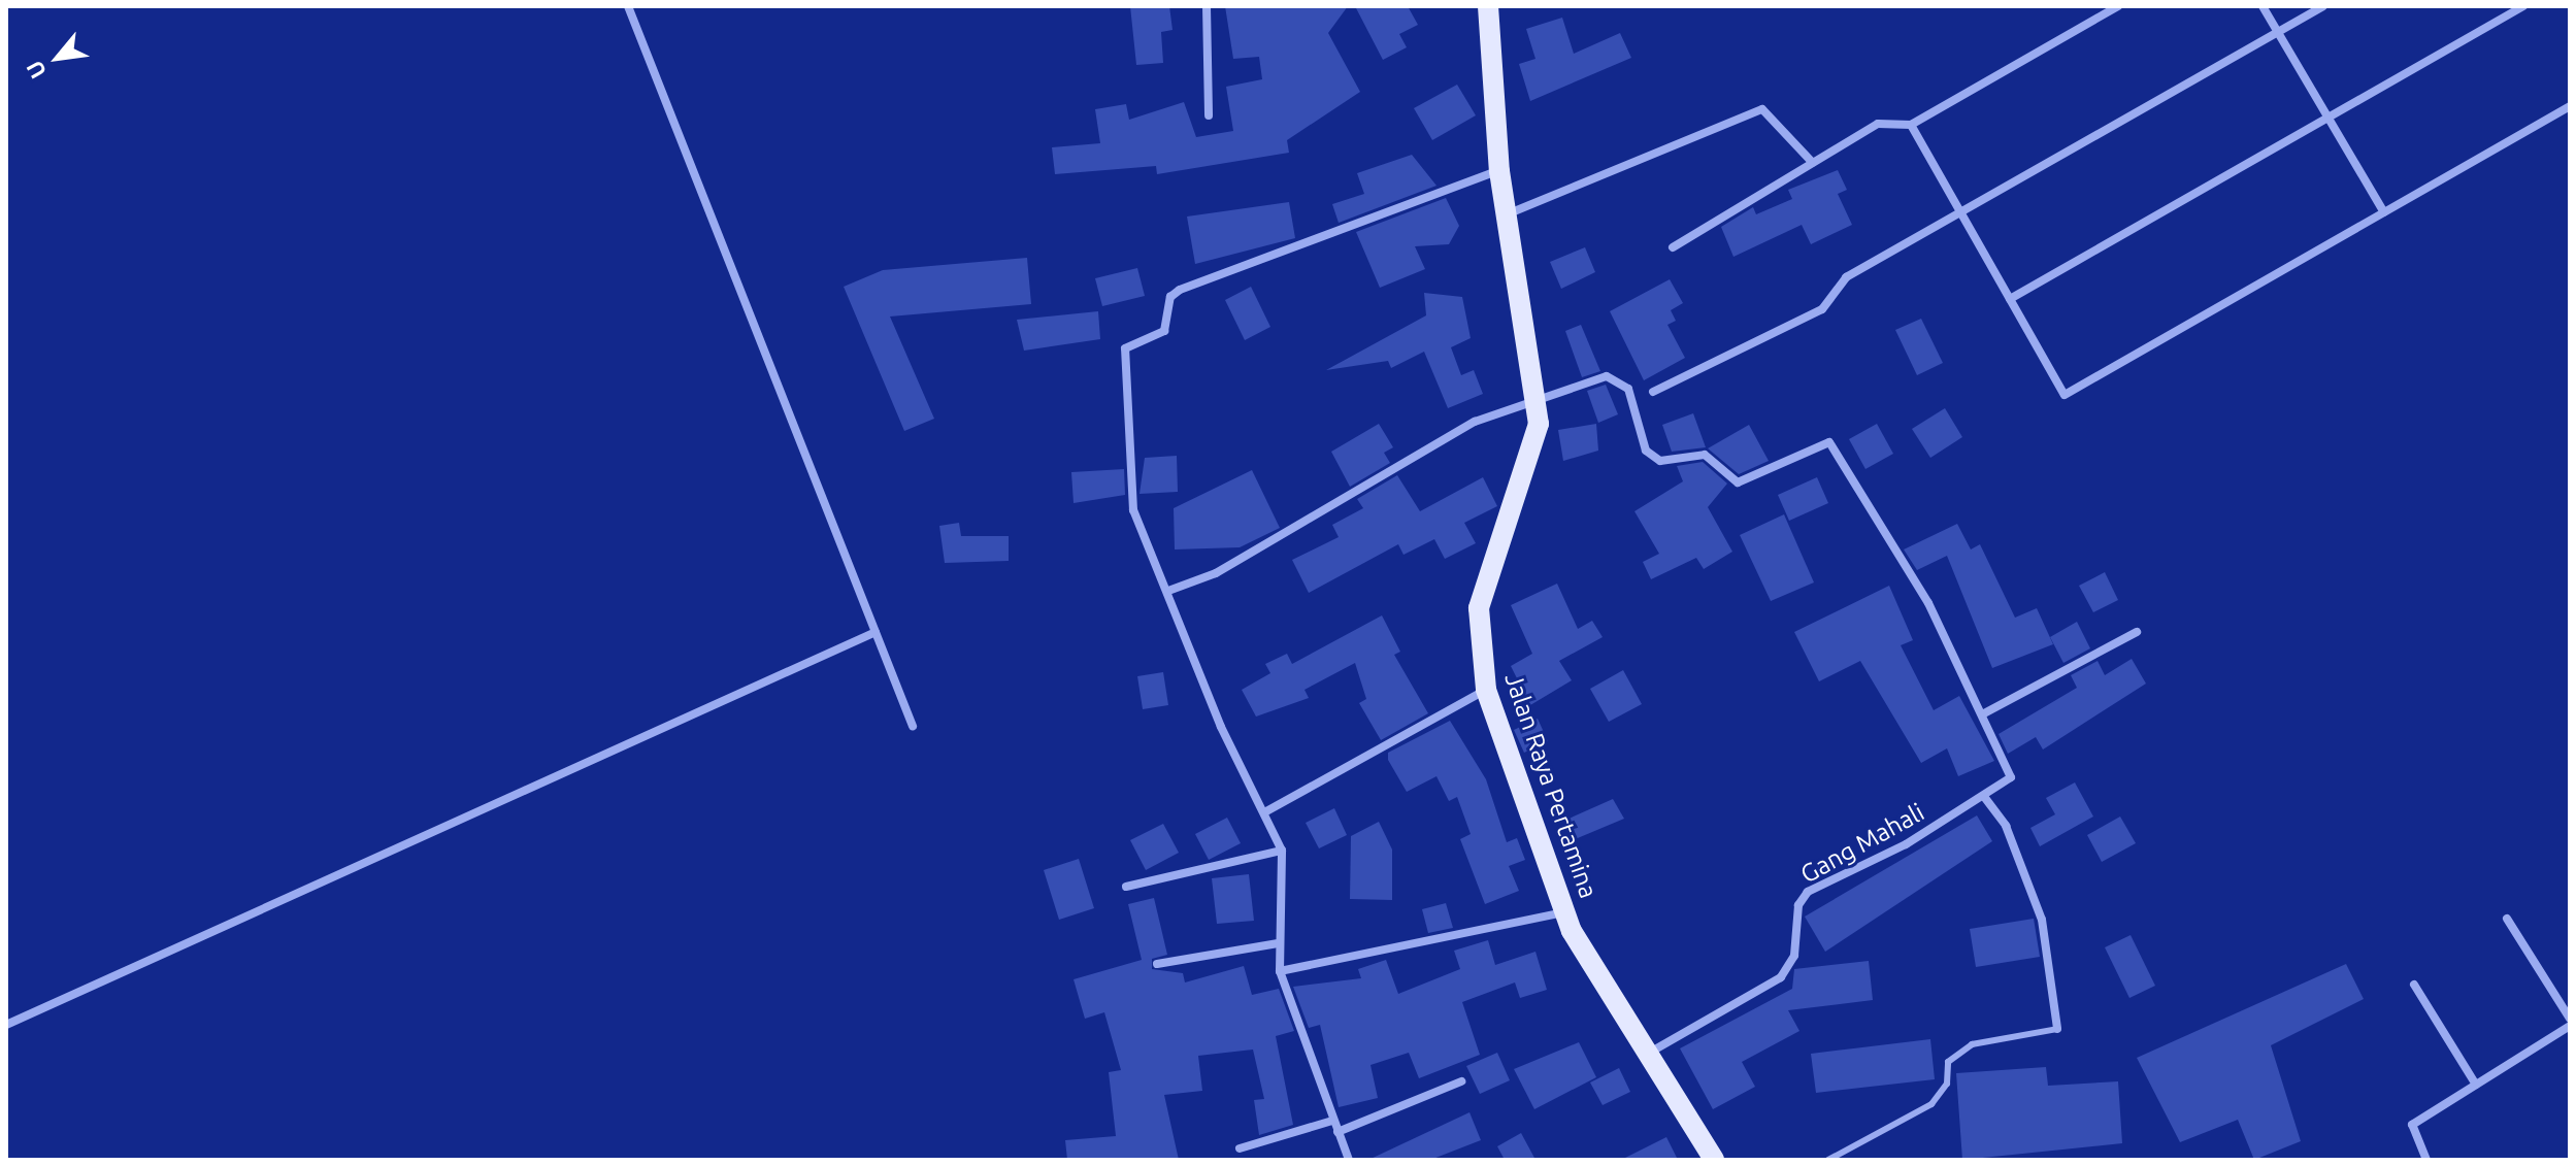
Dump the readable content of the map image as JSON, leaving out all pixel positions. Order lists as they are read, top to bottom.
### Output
{
  "streets": {
    "main road": ["Jalan Raya Pertamina"],
    "street": ["Gang Mahali"]
  },
  "crossings": [
    ["Jalan Raya Pertamina", "Gang Mahali"]
  ],
  "north": "bottom left"
}
